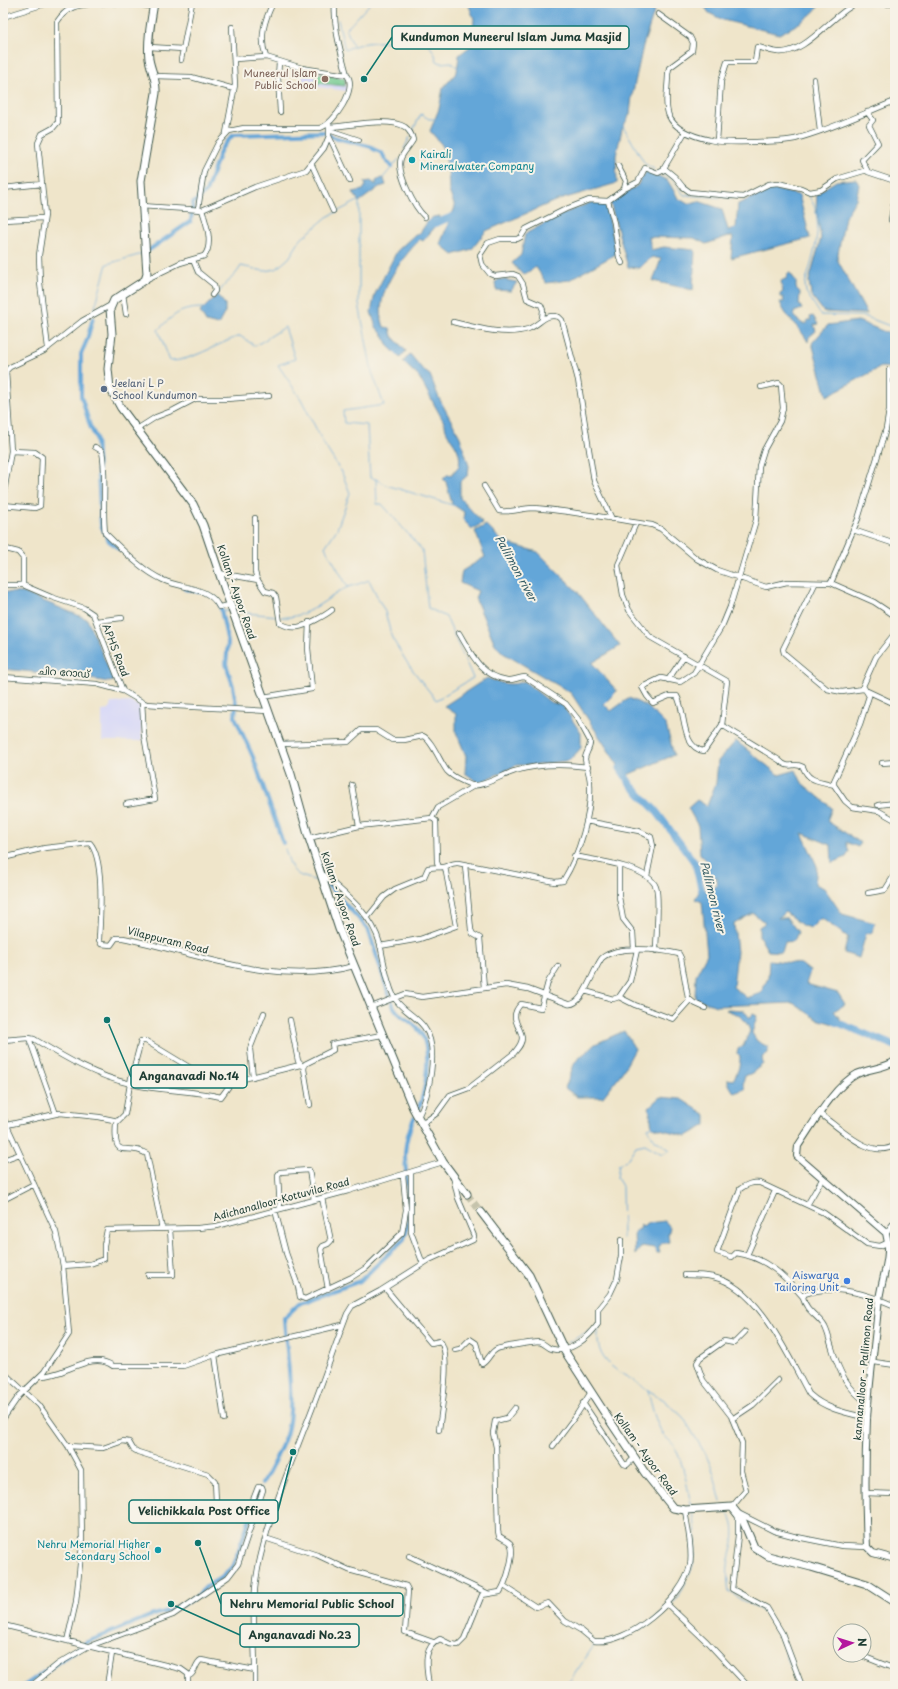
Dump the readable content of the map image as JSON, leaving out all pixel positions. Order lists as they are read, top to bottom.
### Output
{
  "streets": {
    "main road": ["Kollam - Ayoor Road"],
    "street": [
      "APHS Road",
      "ചിറ റോഡ്",
      "Vilappuram Road",
      "Adichanalloor-Kottuvila Road",
      "kannanalloor - Pallimon Road"
    ]
  },
  "crossings": [
    ["Kollam - Ayoor Road", "APHS Road"],
    ["Kollam - Ayoor Road", "Vilappuram Road"],
    ["Kollam - Ayoor Road", "Adichanalloor-Kottuvila Road"],
    ["APHS Road", "ചിറ റോഡ്"]
  ],
  "water": ["Pallimon river"],
  "places": [
    "Muneerul Islam Public School",
    "Kundumon Muneerul Islam Juma Masjid",
    "Kairali Mineralwater Company",
    "Jeelani L P School Kundumon",
    "Anganavadi No.14",
    "Aiswarya Tailoring Unit",
    "Velichikkala Post Office",
    "Nehru Memorial Public School",
    "Nehru Memorial Higher Secondary School",
    "Anganavadi No.23"
  ],
  "north": "right"
}
